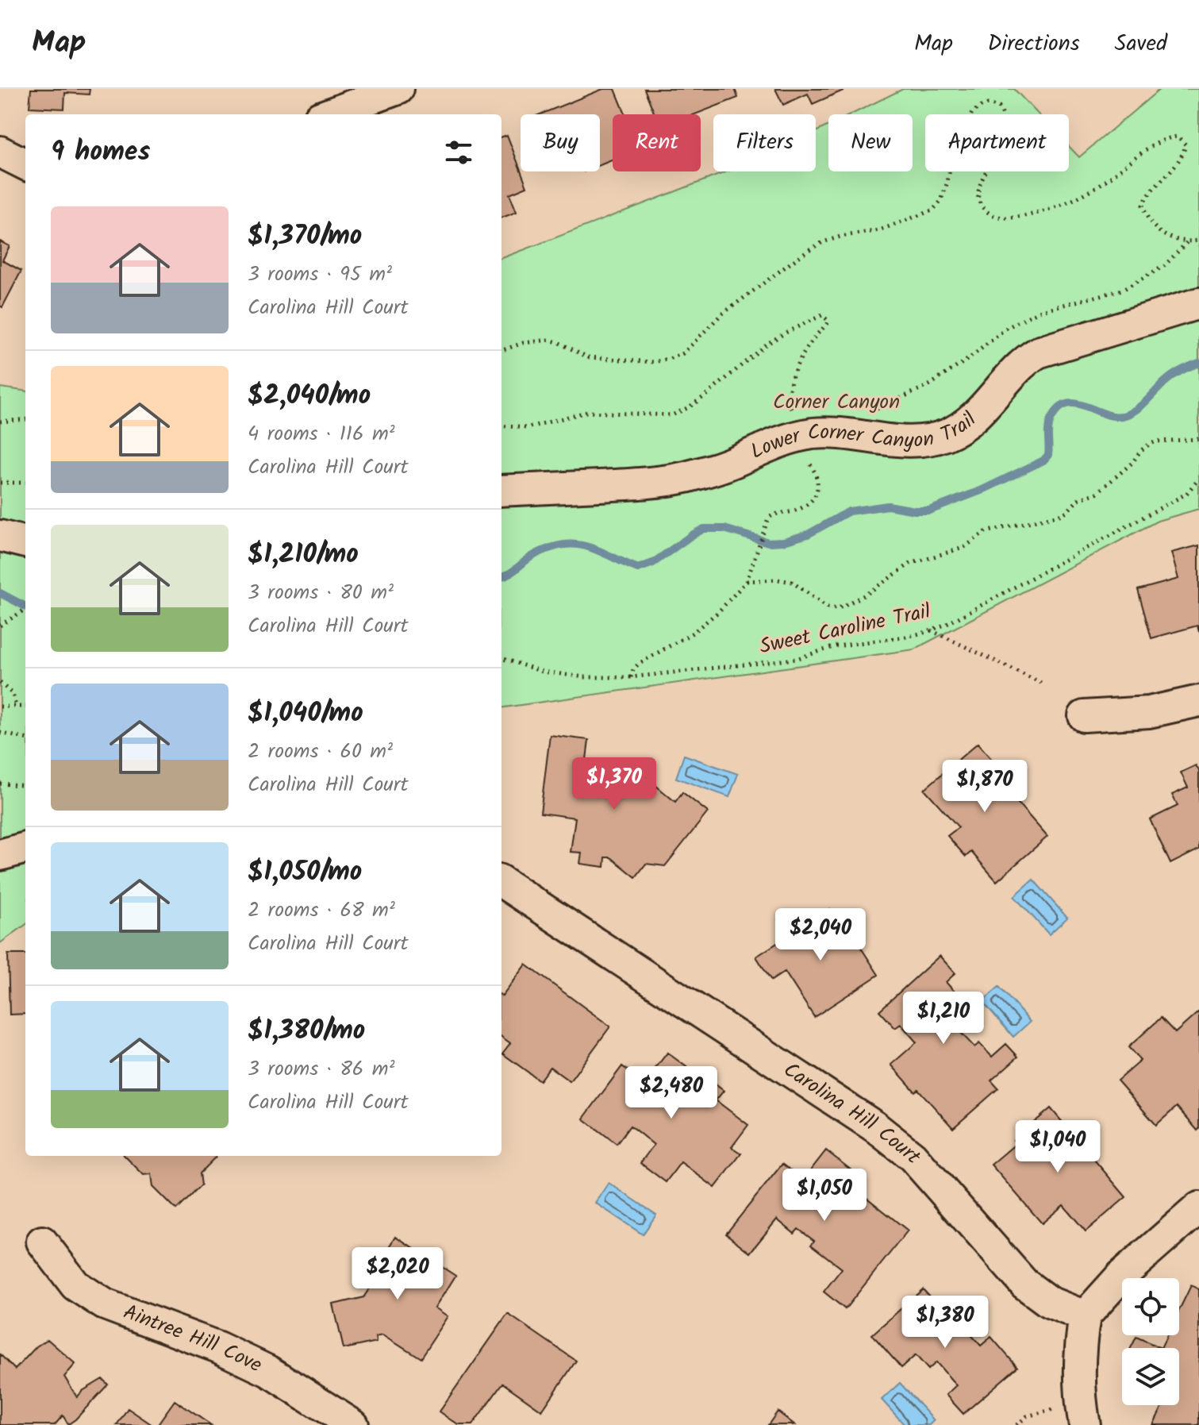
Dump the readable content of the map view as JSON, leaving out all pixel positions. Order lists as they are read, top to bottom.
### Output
{
  "streets": {
    "street": ["Lower Corner Canyon Trail", "Carolina Hill Court", "Aintree Hill Cove"],
    "path": ["Sweet Caroline Trail"]
  },
  "parks": ["Corner Canyon"],
  "page": {
    "header": "Map",
    "nav": ["Map", "Directions", "Saved"],
    "chip": [
      "Buy",
      "Rent",
      "Filters",
      "New",
      "Apartment"
    ],
    "heading": "9 homes",
    "list": [
      {
        "name": "$1,370/mo",
        "note": "3 rooms · 95 m² · Carolina Hill Court"
      },
      {
        "name": "$2,040/mo",
        "note": "4 rooms · 116 m² · Carolina Hill Court"
      },
      {
        "name": "$1,210/mo",
        "note": "3 rooms · 80 m² · Carolina Hill Court"
      },
      {
        "name": "$1,040/mo",
        "note": "2 rooms · 60 m² · Carolina Hill Court"
      },
      {
        "name": "$1,050/mo",
        "note": "2 rooms · 68 m² · Carolina Hill Court"
      },
      {
        "name": "$1,380/mo",
        "note": "3 rooms · 86 m² · Carolina Hill Court"
      }
    ],
    "price": [
      "$1,370",
      "$1,870",
      "$2,040",
      "$1,210",
      "$2,480",
      "$1,040",
      "$1,050",
      "$2,020",
      "$1,380"
    ]
  }
}
